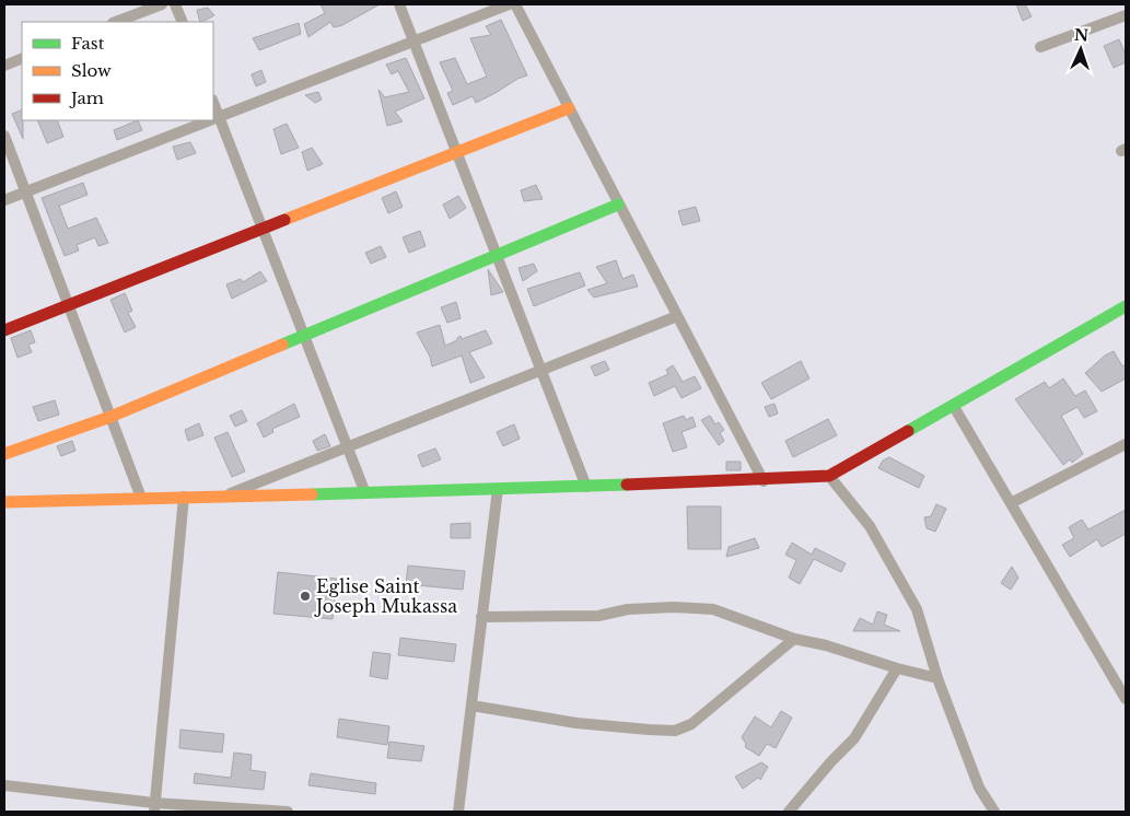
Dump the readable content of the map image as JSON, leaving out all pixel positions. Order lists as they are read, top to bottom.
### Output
{
  "places": ["Eglise Saint Joseph Mukassa"],
  "legend": ["Fast", "Slow", "Jam"],
  "north": "top"
}
